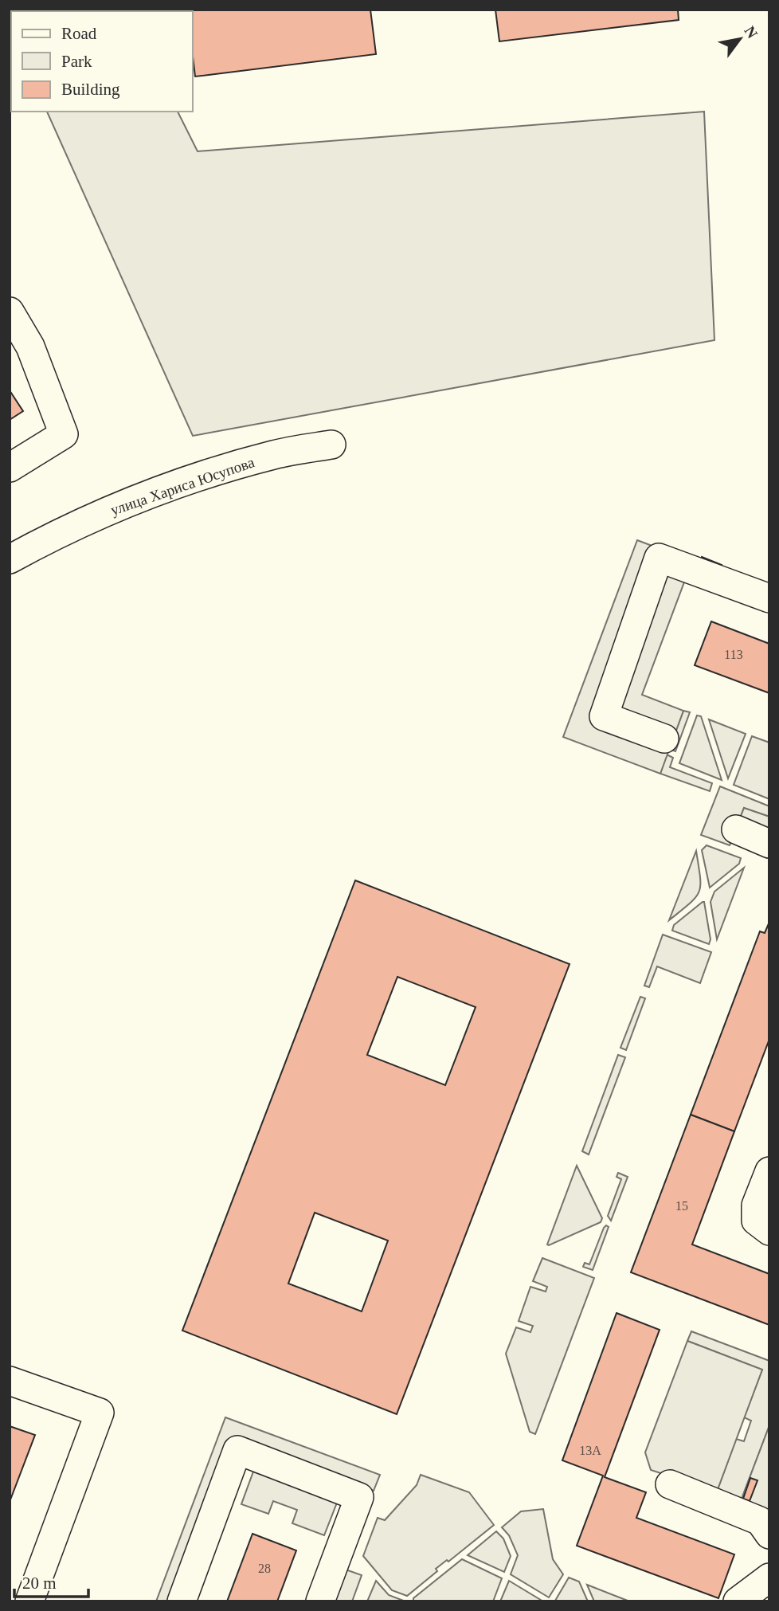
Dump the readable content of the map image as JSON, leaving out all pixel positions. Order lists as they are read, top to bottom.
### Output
{
  "streets": {
    "street": ["улица Хариса Юсупова"]
  },
  "house_numbers": [
    "113",
    "15",
    "13А",
    "28"
  ],
  "legend": ["Road", "Park", "Building"],
  "scale_bar": "20 m",
  "north": "top right"
}
